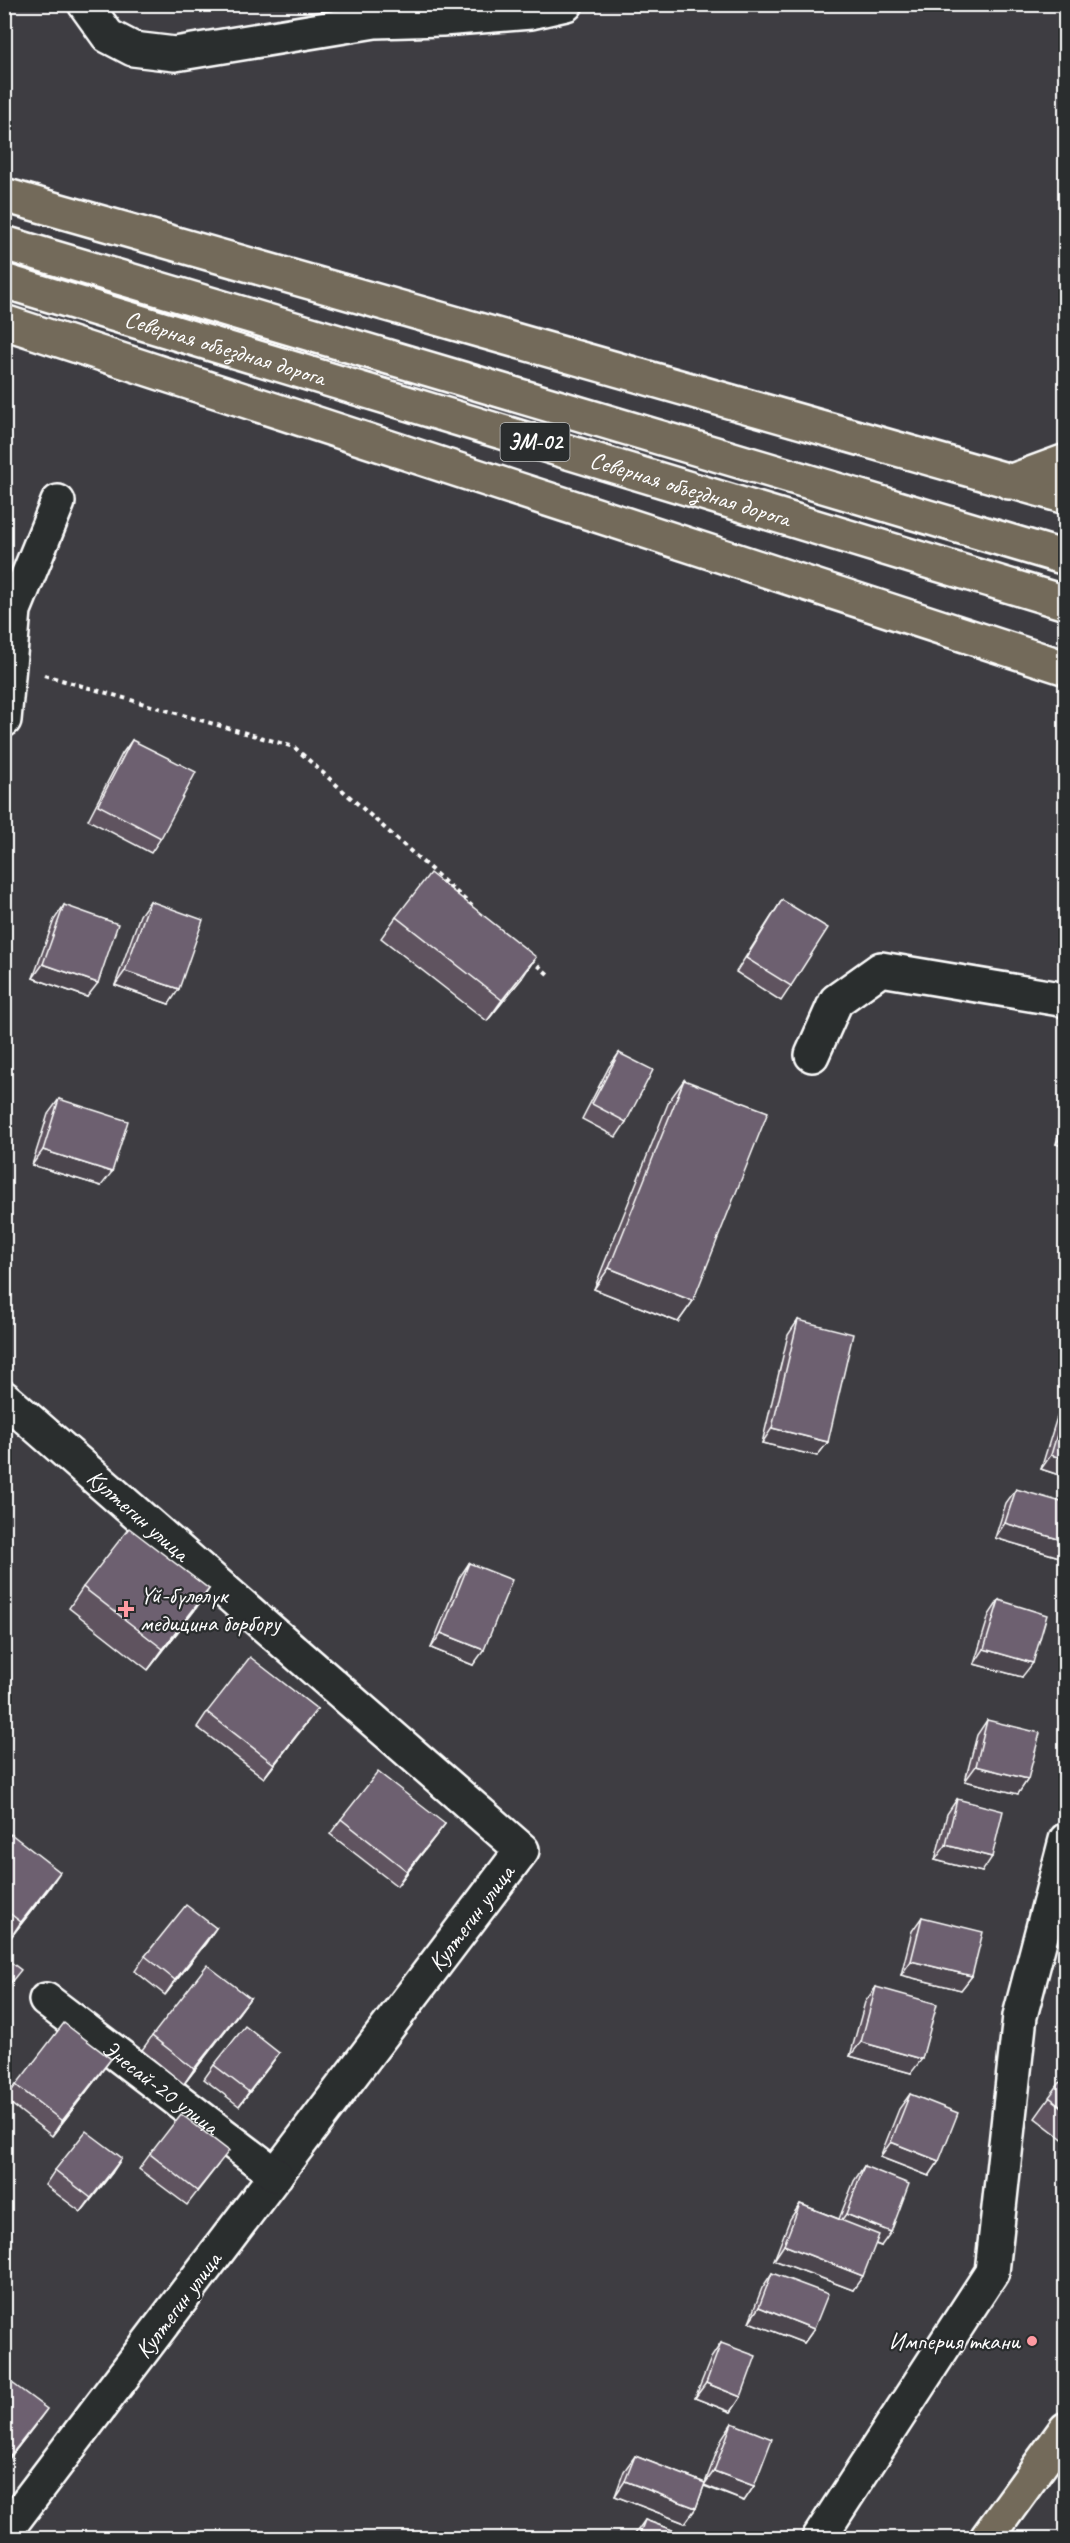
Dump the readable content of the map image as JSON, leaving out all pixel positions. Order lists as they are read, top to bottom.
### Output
{
  "streets": {
    "main road": ["Северная объездная дорога", "ЭМ-02"],
    "street": ["Култегин улица", "Энесай-20 улица"]
  },
  "crossings": [
    ["Култегин улица", "Энесай-20 улица"]
  ],
  "places": {
    "health": ["Үй-бүлөлүк медицина борбору"],
    "other": ["Империя ткани"]
  }
}
